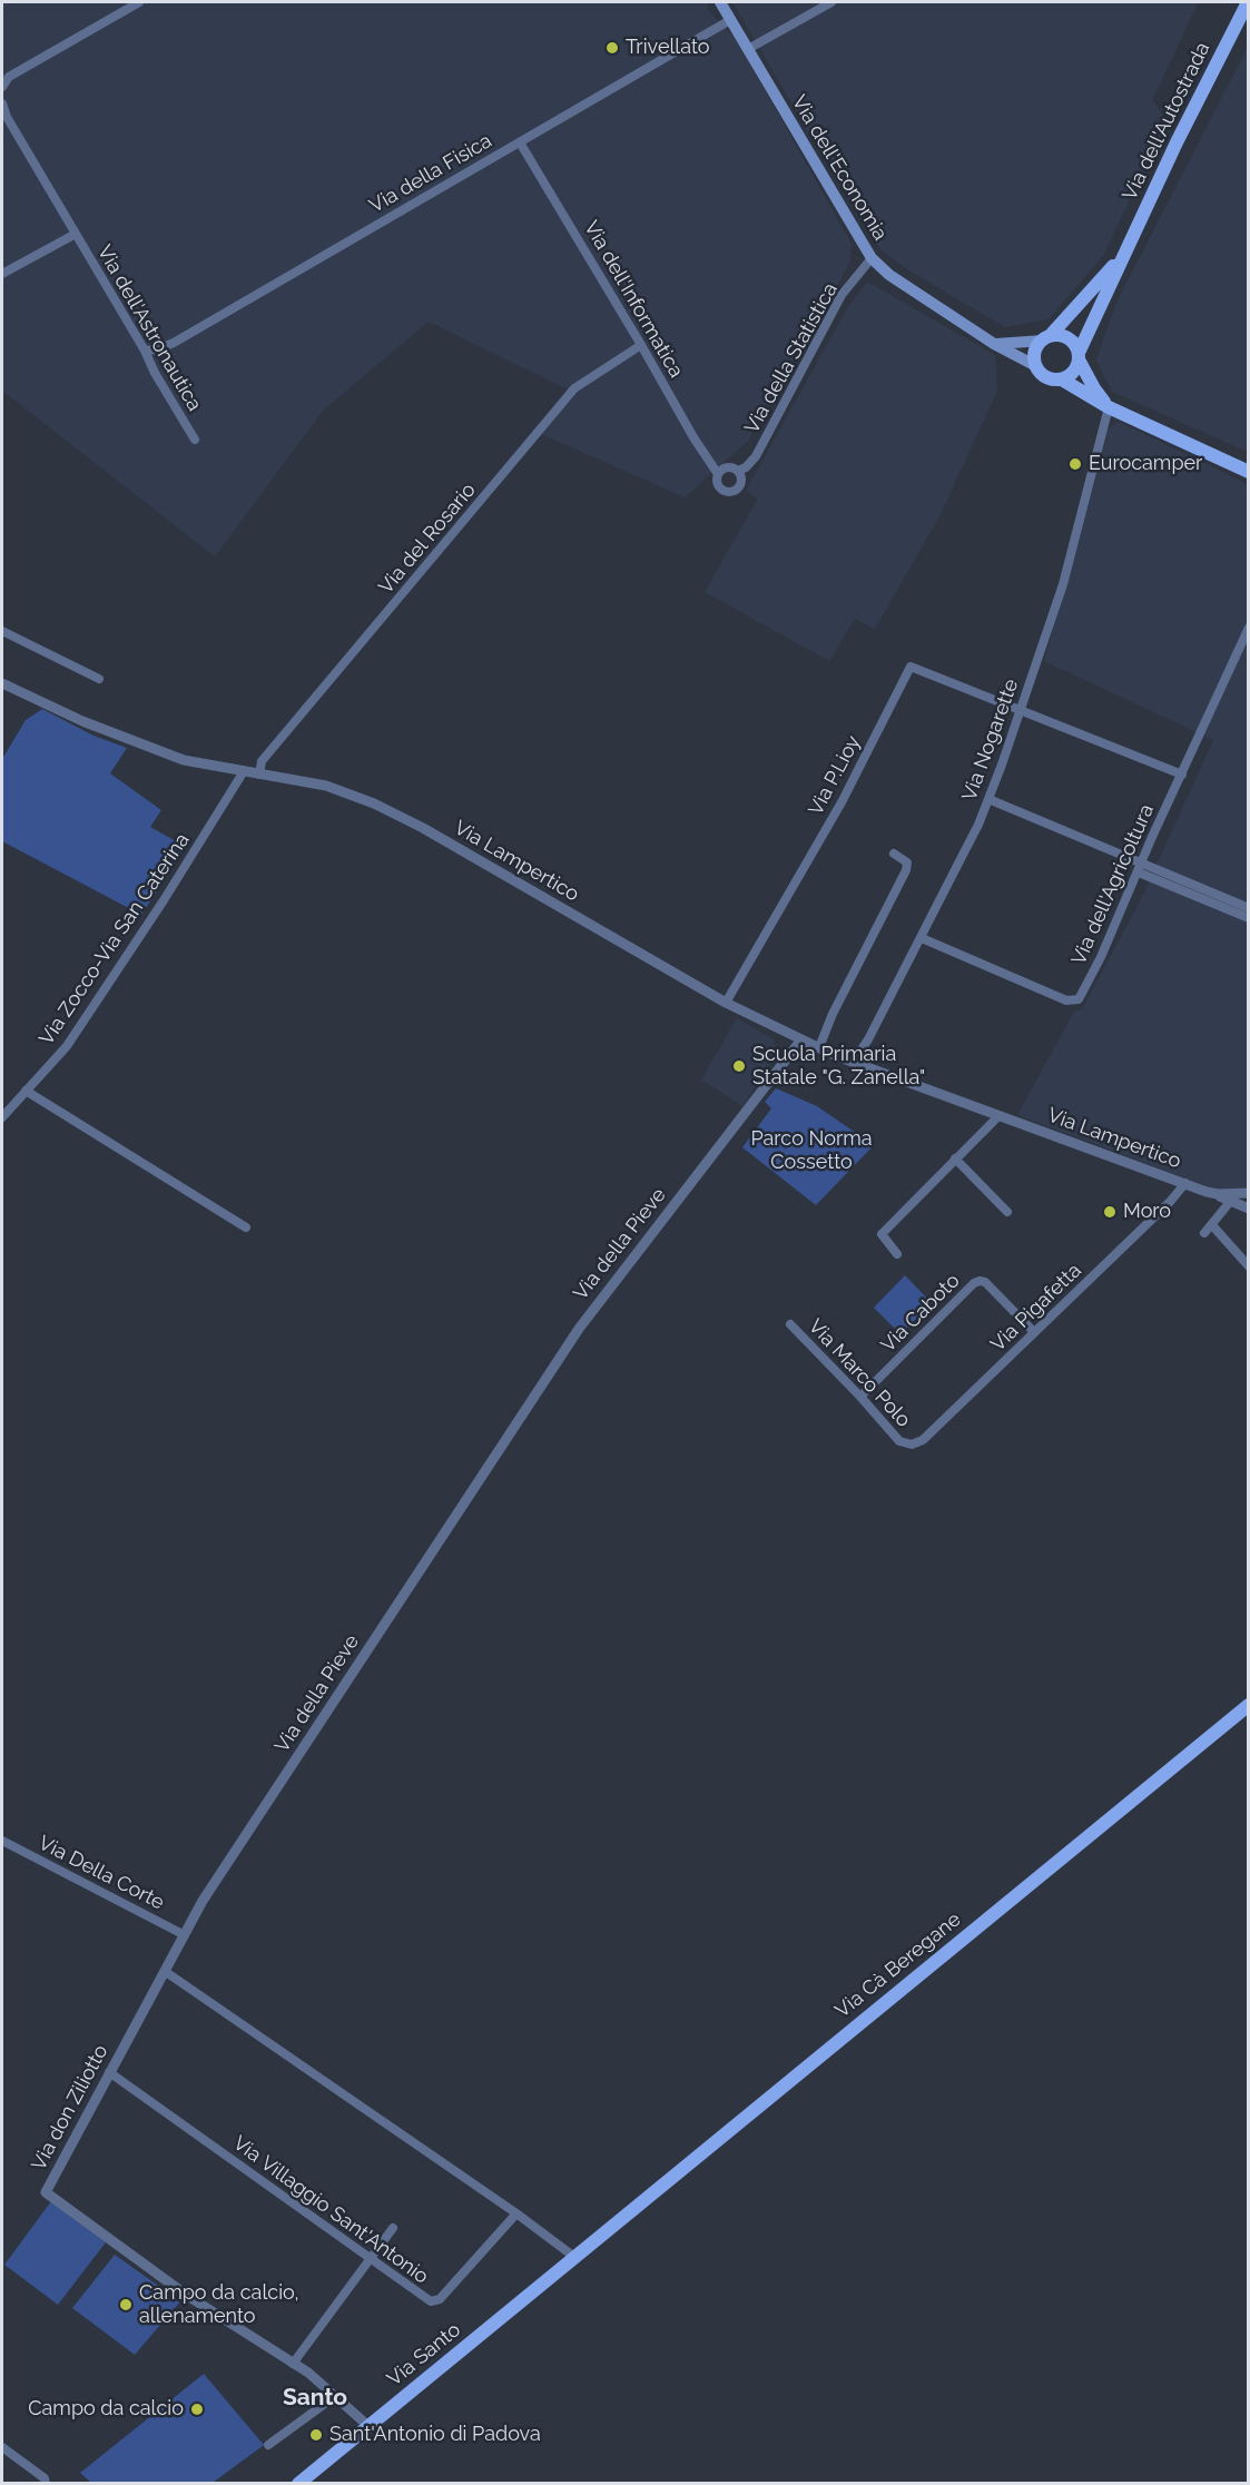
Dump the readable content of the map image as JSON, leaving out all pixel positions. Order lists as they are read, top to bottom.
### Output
{
  "streets": {
    "main road": [
      "Via dell'Autostrada",
      "Via dell'Economia",
      "Via Cà Beregane",
      "Via Santo"
    ],
    "street": [
      "Via della Fisica",
      "Via dell'Informatica",
      "Via dell'Astronautica",
      "Via della Statistica",
      "Via del Rosario",
      "Via Nogarette",
      "Via P.Lioy",
      "Via Lampertico",
      "Via dell'Agricoltura",
      "Via Zocco-Via San Caterina",
      "Via della Pieve",
      "Via Pigafetta",
      "Via Caboto",
      "Via Marco Polo",
      "Via Della Corte",
      "Via don Ziliotto",
      "Via Villaggio Sant'Antonio"
    ]
  },
  "crossings": [
    ["Via dell'Autostrada", "Via dell'Economia"],
    ["Via dell'Economia", "Via della Fisica"],
    ["Via dell'Economia", "Via della Statistica"],
    ["Via della Fisica", "Via dell'Informatica"],
    ["Via della Fisica", "Via dell'Astronautica"],
    ["Via dell'Informatica", "Via della Statistica"],
    ["Via dell'Informatica", "Via del Rosario"],
    ["Via del Rosario", "Via Lampertico"],
    ["Via Nogarette", "Via P.Lioy"],
    ["Via Nogarette", "Via Lampertico"],
    ["Via Nogarette", "Via dell'Agricoltura"],
    ["Via P.Lioy", "Via Lampertico"],
    ["Via Lampertico", "Via Zocco-Via San Caterina"],
    ["Via Lampertico", "Via della Pieve"],
    ["Via Lampertico", "Via Pigafetta"],
    ["Via della Pieve", "Via Della Corte"],
    ["Via della Pieve", "Via don Ziliotto"],
    ["Via Pigafetta", "Via Caboto"],
    ["Via Pigafetta", "Via Marco Polo"],
    ["Via Caboto", "Via Marco Polo"],
    ["Via Cà Beregane", "Via Santo"],
    ["Via don Ziliotto", "Via Villaggio Sant'Antonio"],
    ["Via don Ziliotto", "Via Santo"]
  ],
  "districts": ["Santo"],
  "parks": ["Parco Norma Cossetto"],
  "places": [
    "Trivellato",
    "Eurocamper",
    "Scuola Primaria Statale \"G. Zanella\"",
    "Moro",
    "Campo da calcio, allenamento",
    "Campo da calcio",
    "Sant'Antonio di Padova"
  ]
}
